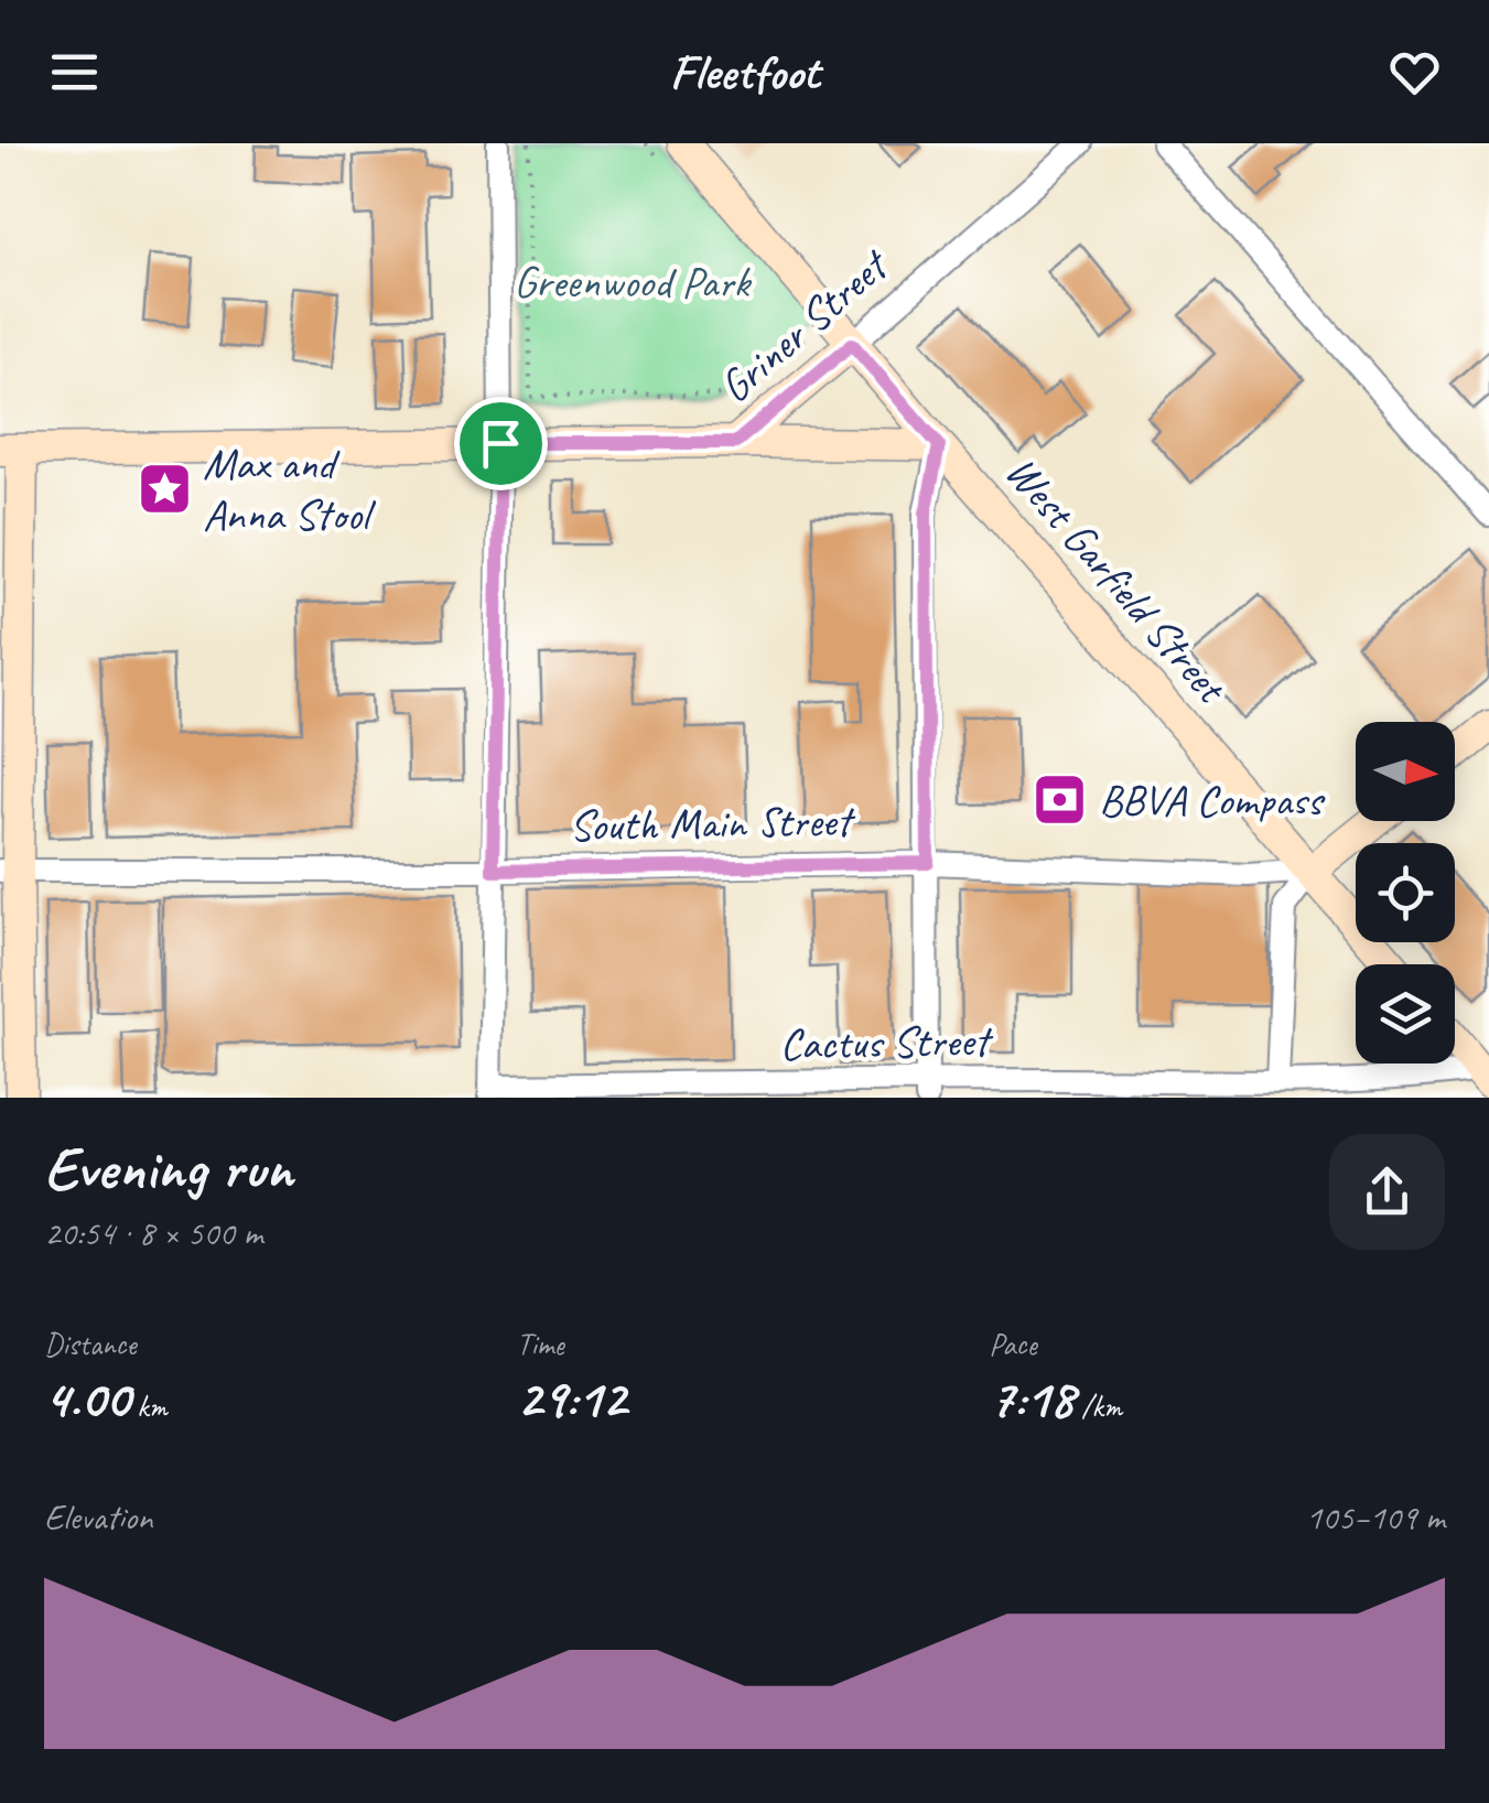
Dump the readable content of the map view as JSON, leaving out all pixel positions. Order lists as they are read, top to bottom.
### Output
{
  "streets": {
    "street": [
      "Griner Street",
      "West Garfield Street",
      "South Main Street",
      "Cactus Street"
    ]
  },
  "crossings": [
    ["Griner Street", "West Garfield Street"],
    ["West Garfield Street", "South Main Street"]
  ],
  "parks": ["Greenwood Park"],
  "places": {
    "place": ["Max and Anna Stool"],
    "bank": ["BBVA Compass"]
  },
  "north": "right",
  "page": {
    "header": "Fleetfoot",
    "heading": ["Evening run", "20:54 · 8 × 500 m"],
    "stats": [
      ["Distance", "4.00 km"],
      ["Time", "29:12"],
      ["Pace", "7:18 /km"]
    ],
    "chart": ["Elevation", "105–109 m"]
  }
}
